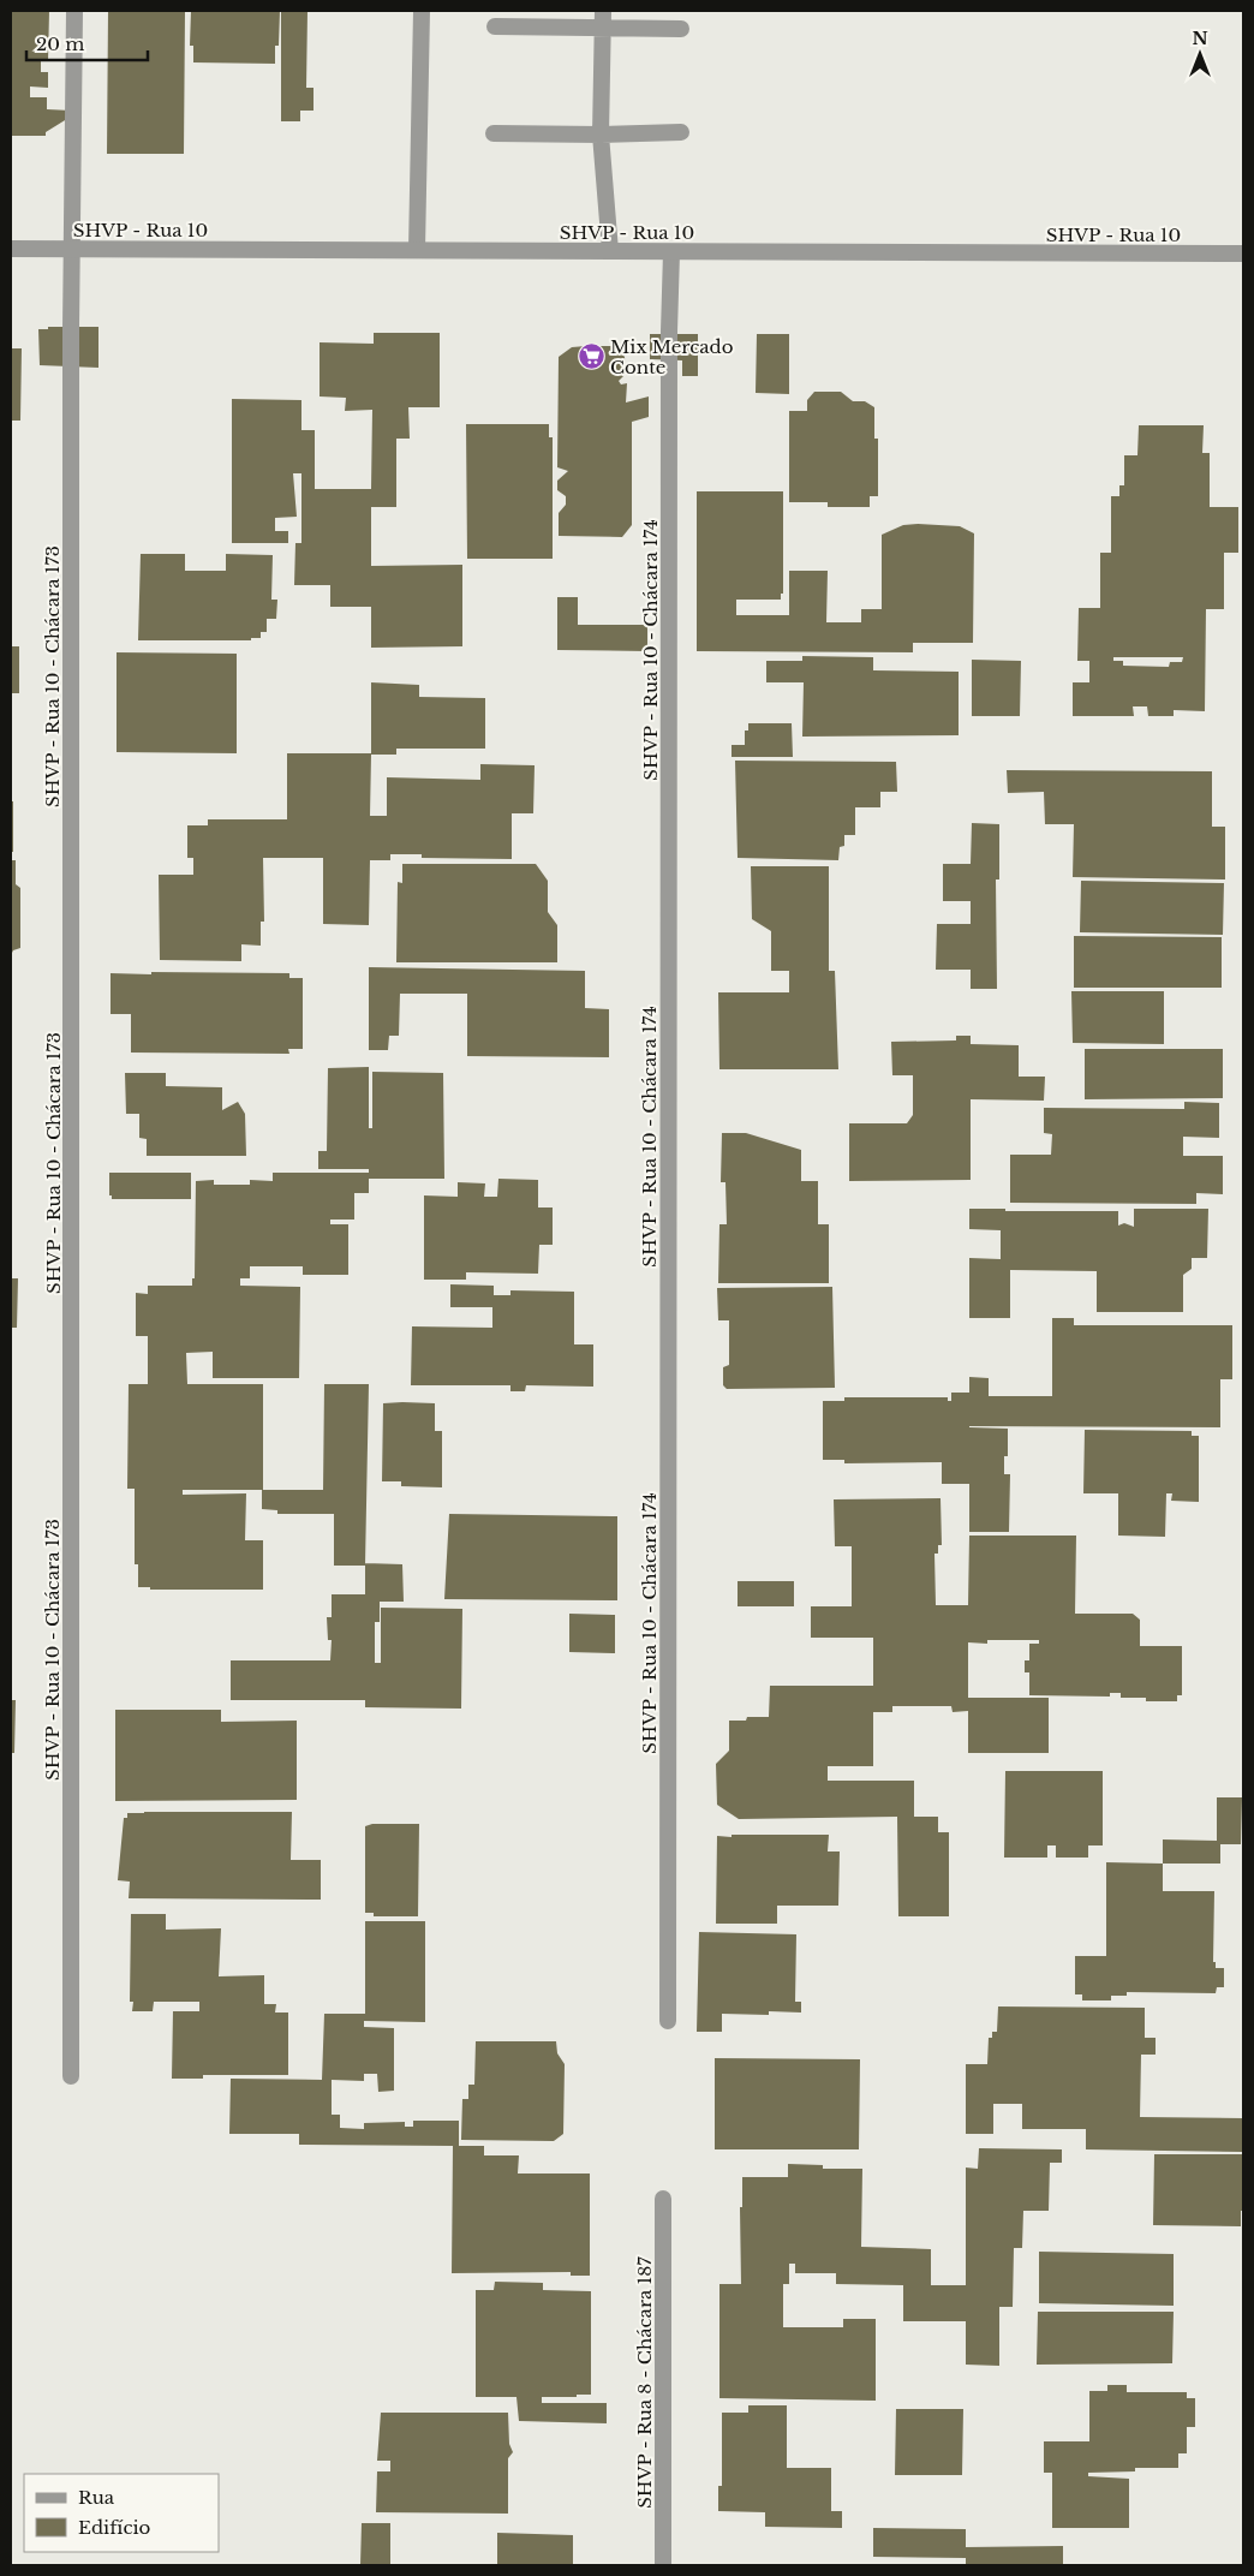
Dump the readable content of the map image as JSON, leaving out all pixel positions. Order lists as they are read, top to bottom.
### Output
{
  "streets": {
    "street": [
      "SHVP - Rua 10",
      "SHVP - Rua 10 - Chácara 174",
      "SHVP - Rua 10 - Chácara 173",
      "SHVP - Rua 8 - Chácara 187"
    ]
  },
  "crossings": [
    ["SHVP - Rua 10", "SHVP - Rua 10 - Chácara 174"],
    ["SHVP - Rua 10", "SHVP - Rua 10 - Chácara 173"]
  ],
  "places": {
    "supermarket": ["Mix Mercado Conte"]
  },
  "legend": ["Rua", "Edifício"],
  "scale_bar": "20 m",
  "north": "top"
}
